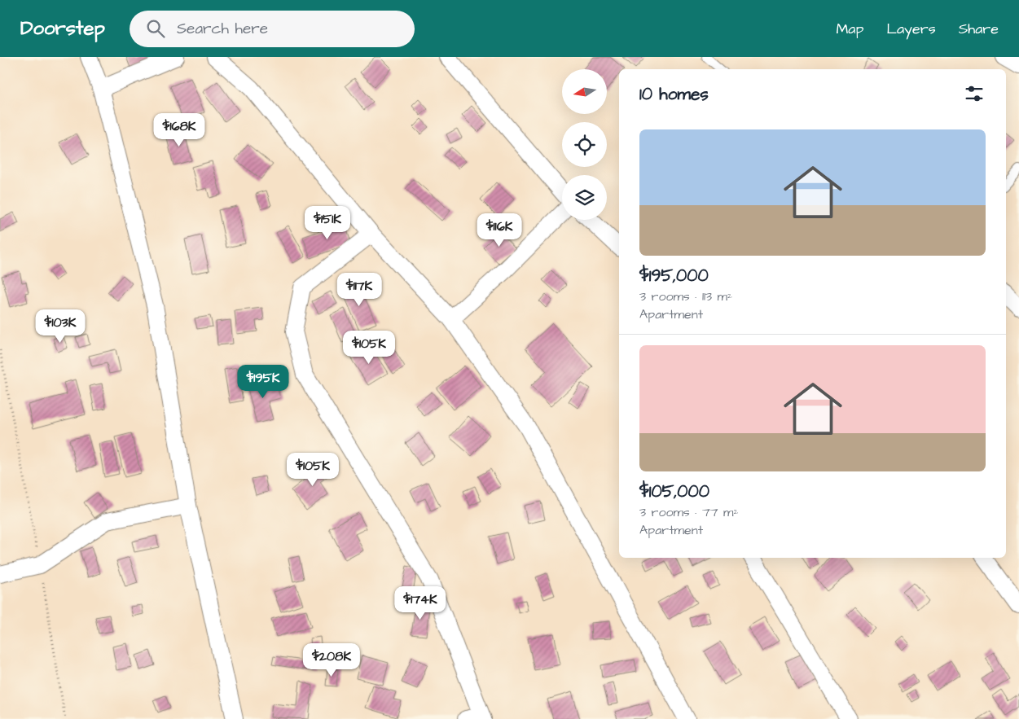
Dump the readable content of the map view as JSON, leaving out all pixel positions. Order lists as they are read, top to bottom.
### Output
{
  "north": "left",
  "page": {
    "header": "Doorstep",
    "search": "Search here",
    "nav": ["Map", "Layers", "Share"],
    "heading": "10 homes",
    "price": [
      "$168K",
      "$151K",
      "$116K",
      "$117K",
      "$103K",
      "$105K",
      "$195K",
      "$105K",
      "$174K",
      "$208K"
    ],
    "list": [
      {
        "name": "$195,000",
        "note": "3 rooms · 113 m² · Apartment"
      },
      {
        "name": "$105,000",
        "note": "3 rooms · 77 m² · Apartment"
      }
    ]
  }
}
